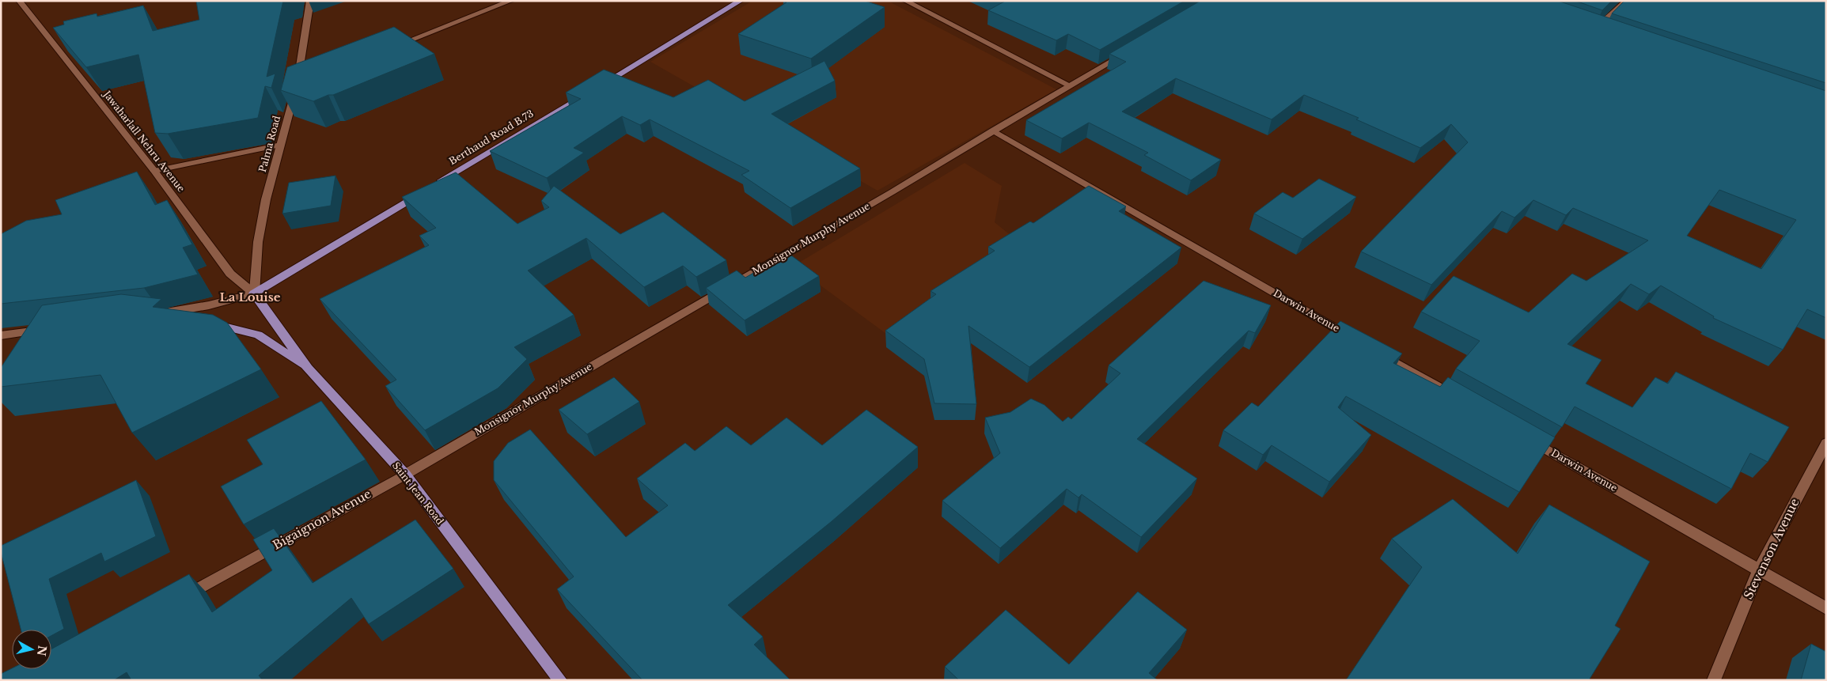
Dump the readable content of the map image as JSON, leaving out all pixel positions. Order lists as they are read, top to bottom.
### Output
{
  "streets": {
    "main road": ["Berthaud Road B.73", "Palma Road", "Saint Jean Road"],
    "street": [
      "Jawaharlall Nehru Avenue",
      "Monsignor Murphy Avenue",
      "Darwin Avenue",
      "Bigaignon Avenue",
      "Stevenson Avenue"
    ]
  },
  "crossings": [
    ["Berthaud Road B.73", "Jawaharlall Nehru Avenue"],
    ["Berthaud Road B.73", "Palma Road"],
    ["Berthaud Road B.73", "Saint Jean Road"],
    ["Jawaharlall Nehru Avenue", "Palma Road"],
    ["Jawaharlall Nehru Avenue", "Saint Jean Road"],
    ["Palma Road", "Saint Jean Road"],
    ["Monsignor Murphy Avenue", "Darwin Avenue"],
    ["Monsignor Murphy Avenue", "Saint Jean Road"],
    ["Monsignor Murphy Avenue", "Bigaignon Avenue"],
    ["Darwin Avenue", "Stevenson Avenue"],
    ["Saint Jean Road", "Bigaignon Avenue"]
  ],
  "districts": ["La Louise"],
  "north": "right"
}
